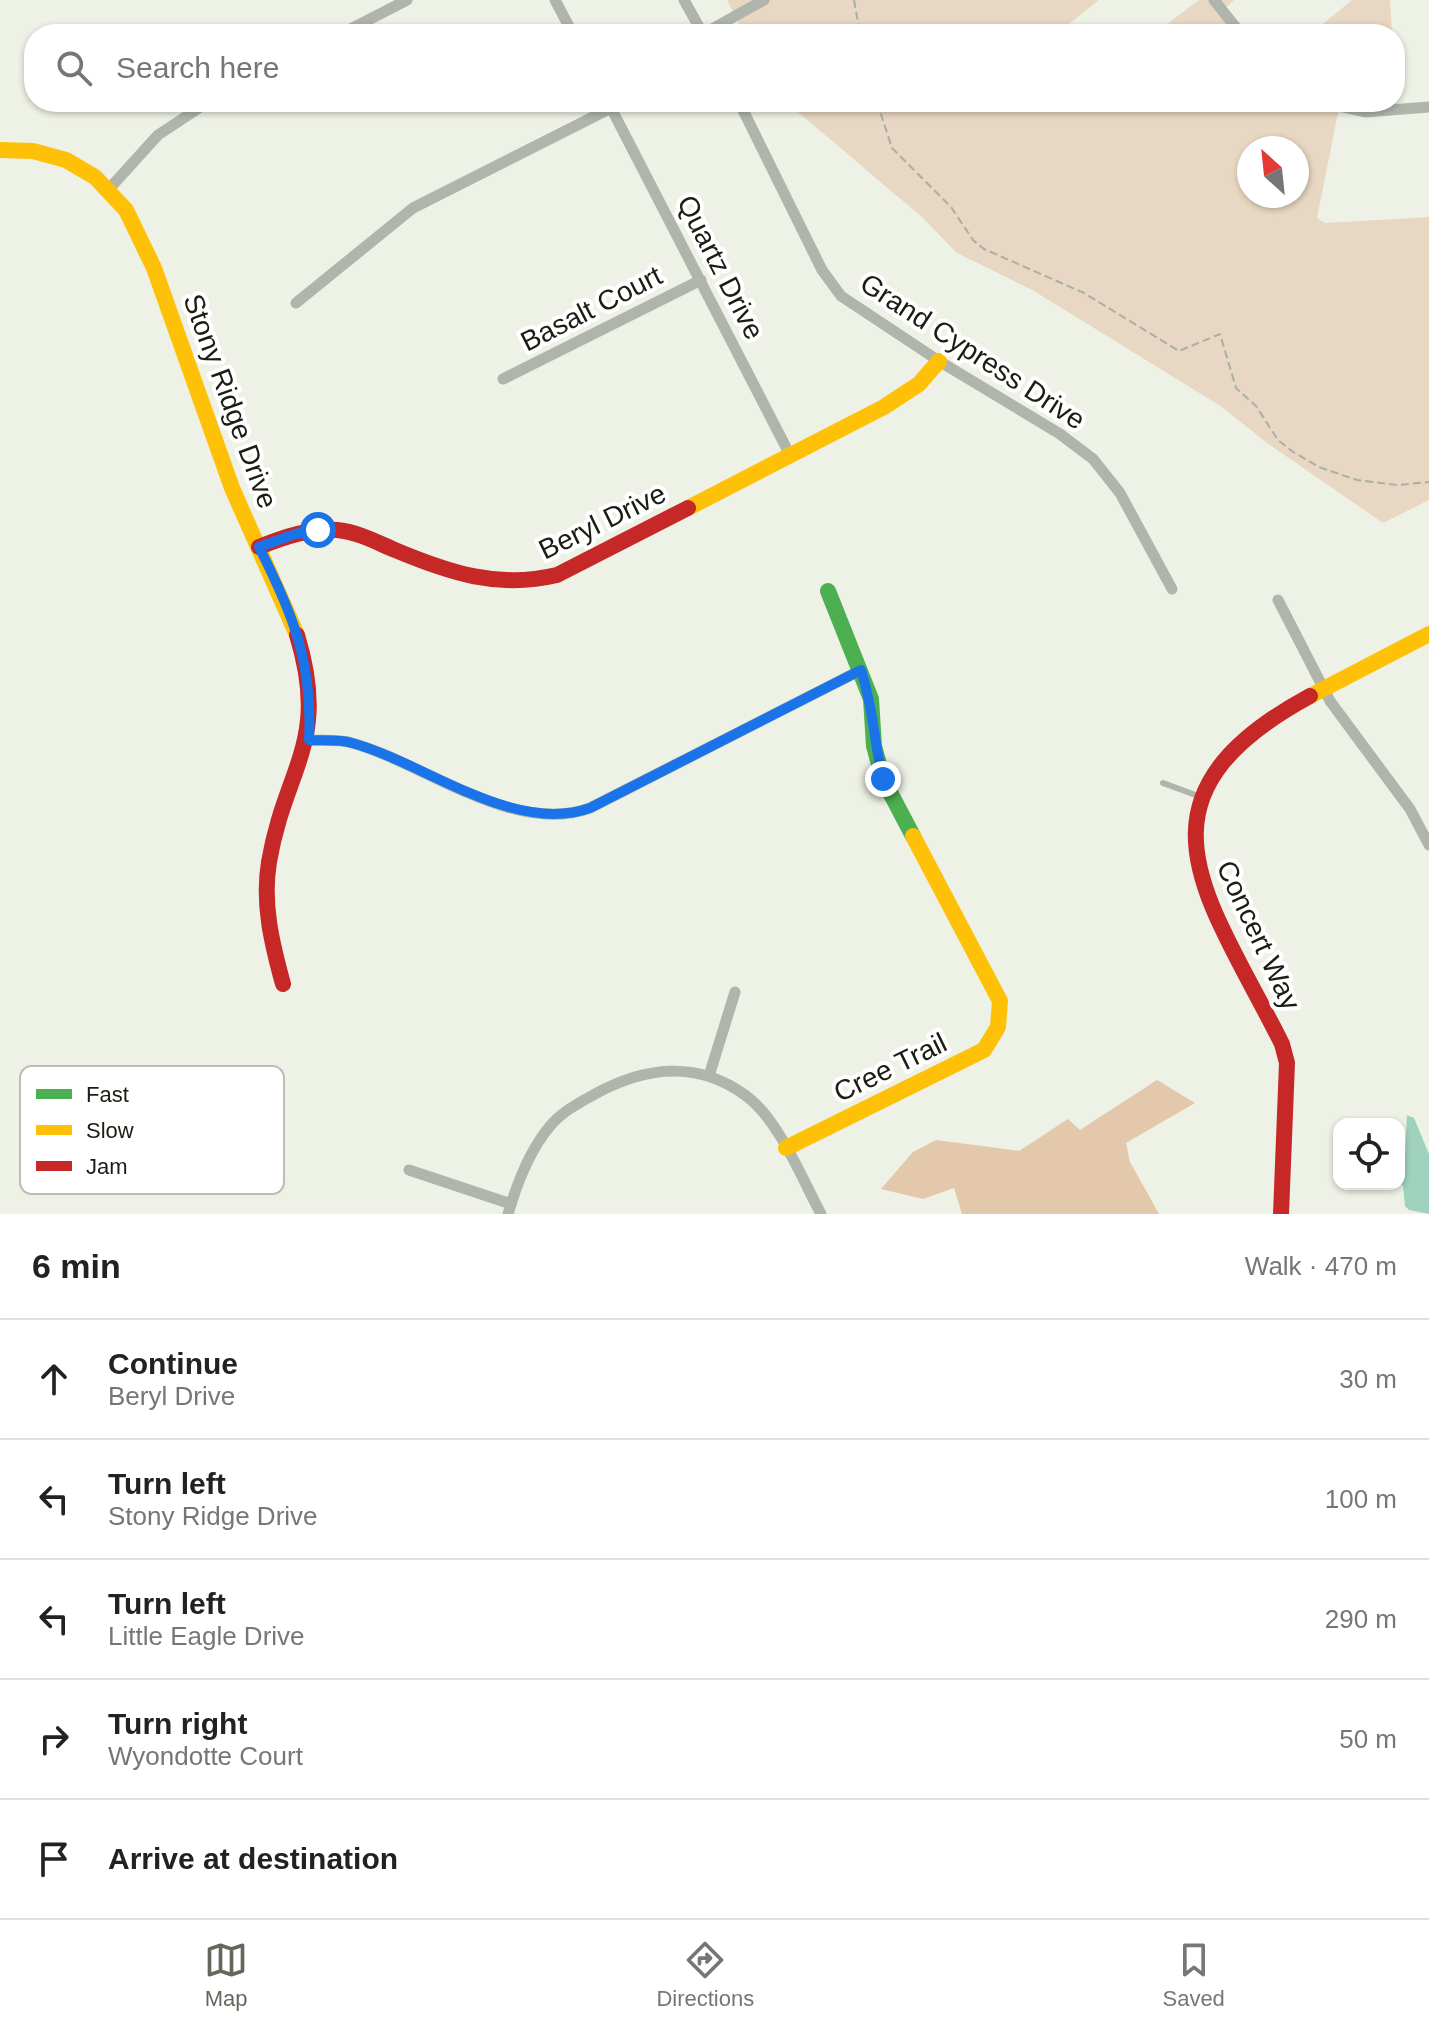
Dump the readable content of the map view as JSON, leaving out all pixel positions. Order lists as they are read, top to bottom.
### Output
{
  "streets": {
    "street": [
      "Quartz Drive",
      "Basalt Court",
      "Grand Cypress Drive",
      "Stony Ridge Drive",
      "Beryl Drive",
      "Concert Way",
      "Cree Trail"
    ]
  },
  "crossings": [
    ["Quartz Drive", "Basalt Court"],
    ["Quartz Drive", "Beryl Drive"],
    ["Grand Cypress Drive", "Beryl Drive"],
    ["Stony Ridge Drive", "Beryl Drive"]
  ],
  "legend": ["Fast", "Slow", "Jam"],
  "north": "top left",
  "page": {
    "search": "Search here",
    "heading": ["6 min", "Walk · 470 m"],
    "list": [
      ["Continue", "Beryl Drive", "30 m"],
      ["Turn left", "Stony Ridge Drive", "100 m"],
      ["Turn left", "Little Eagle Drive", "290 m"],
      ["Turn right", "Wyondotte Court", "50 m"],
      "Arrive at destination"
    ],
    "nav": ["Map", "Directions", "Saved"]
  }
}
